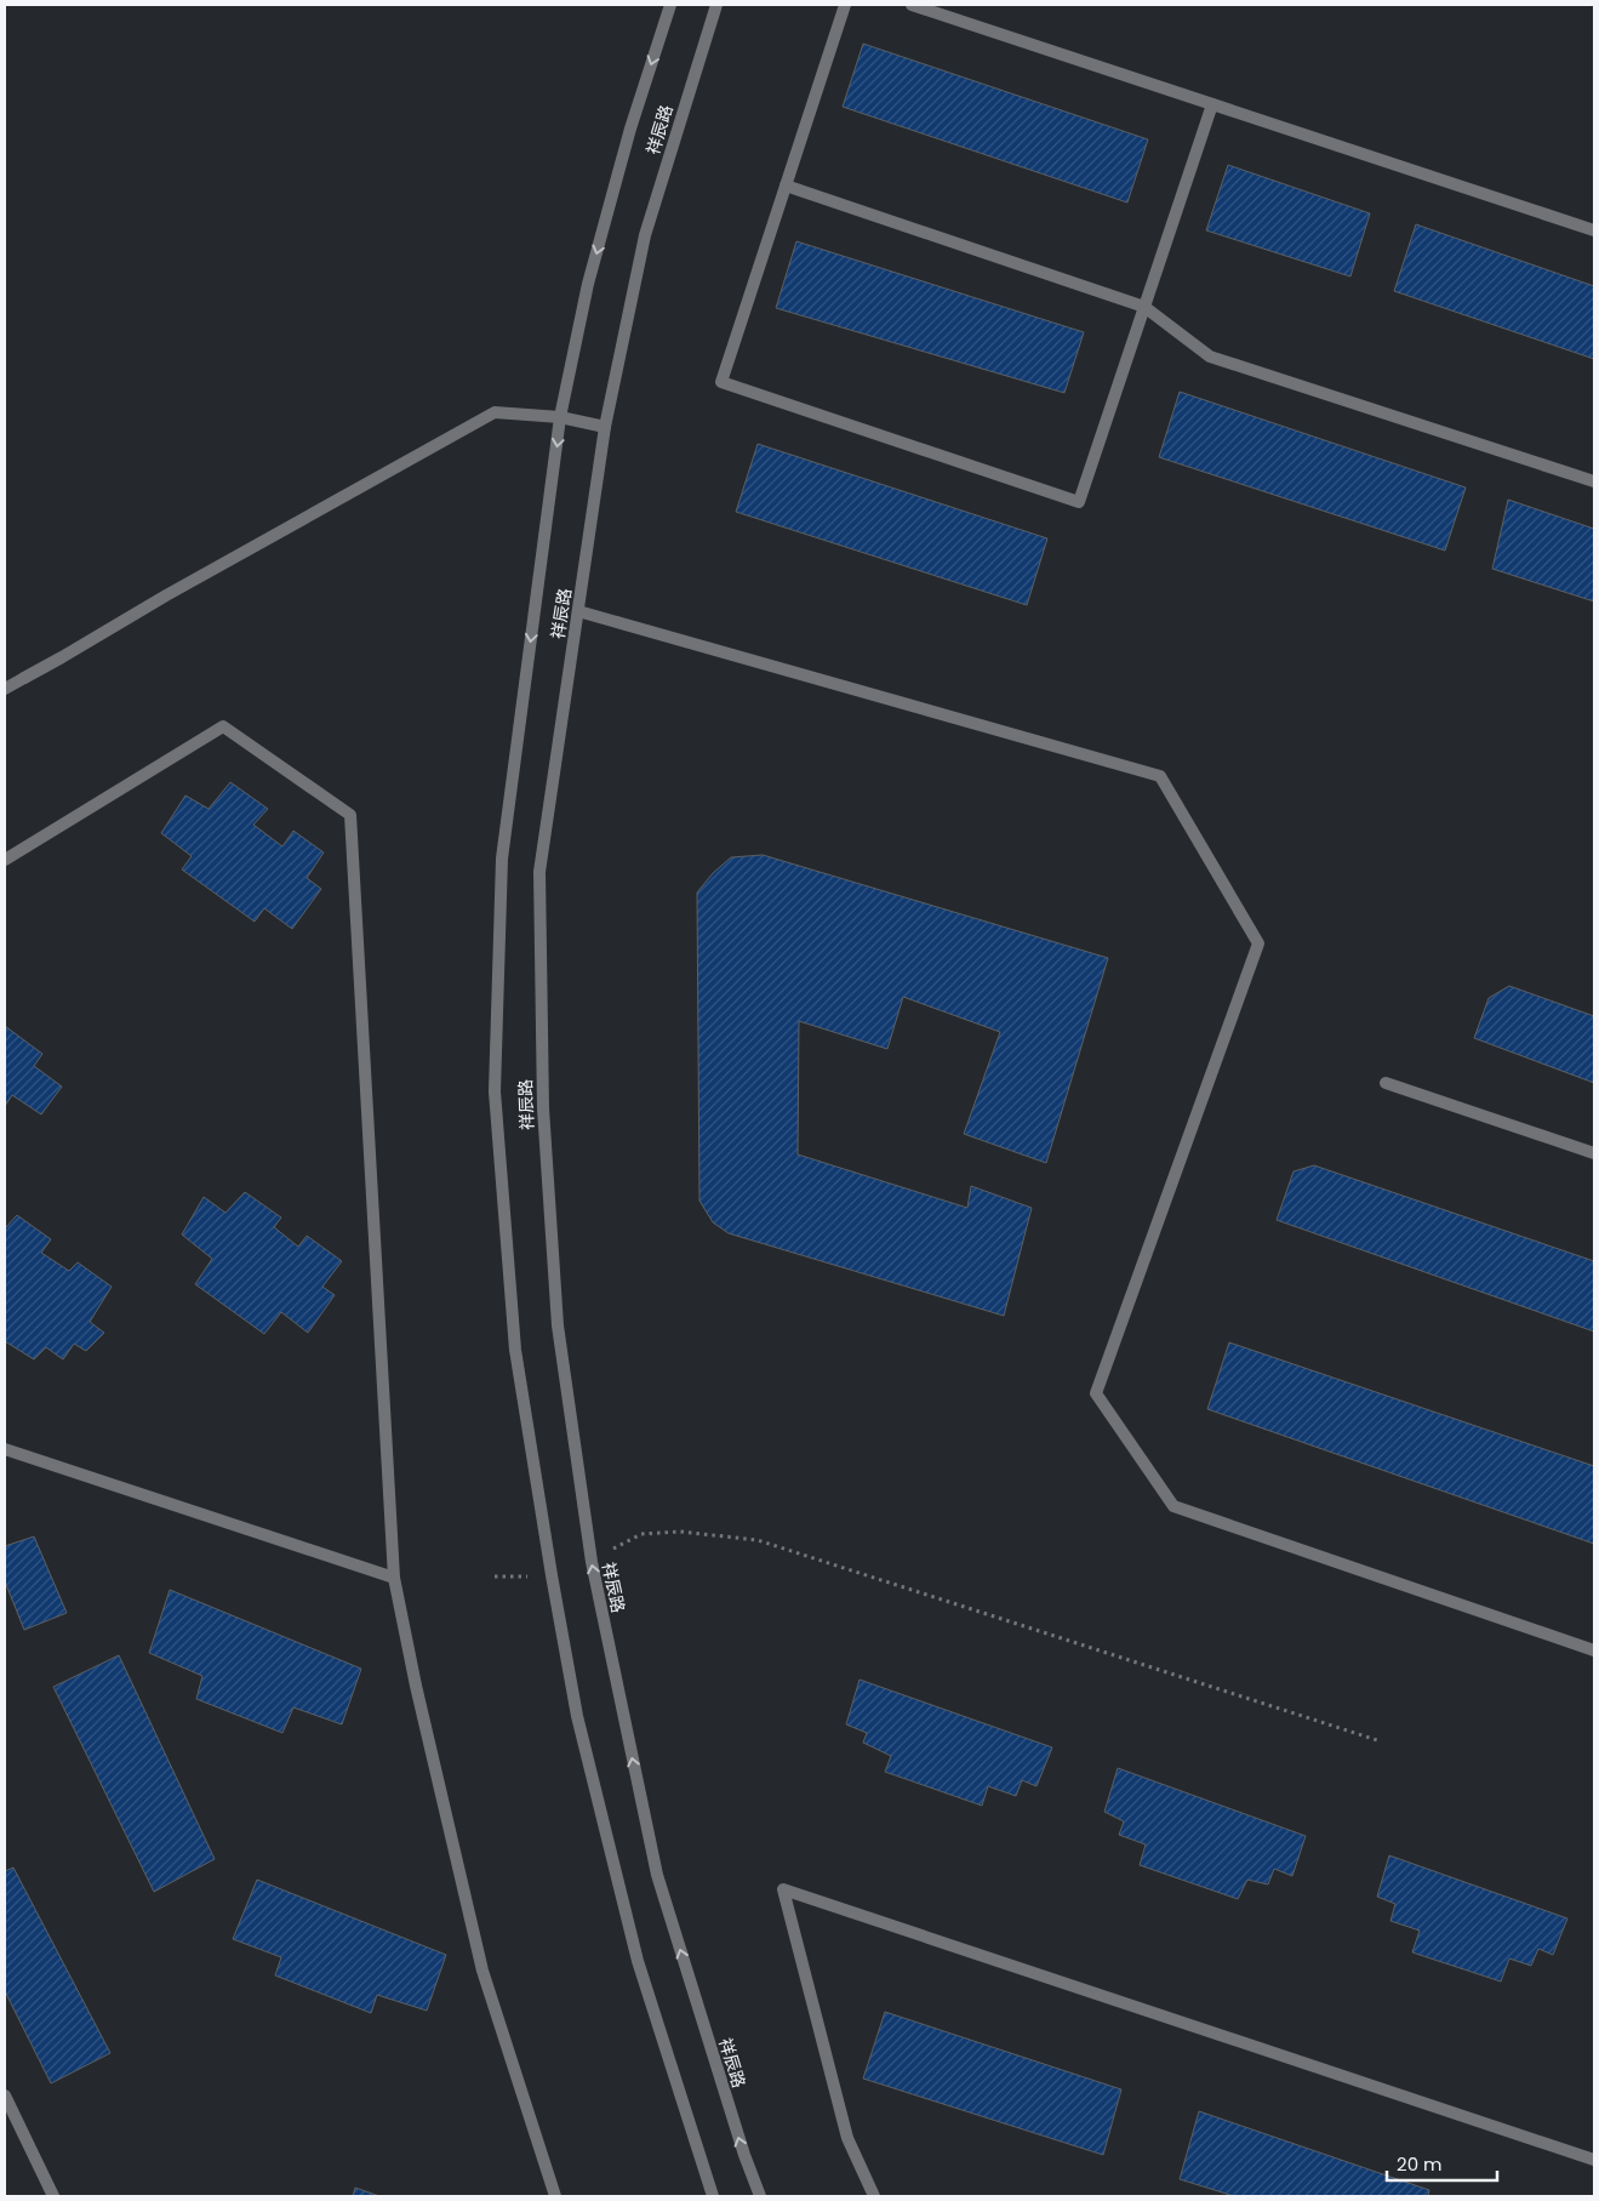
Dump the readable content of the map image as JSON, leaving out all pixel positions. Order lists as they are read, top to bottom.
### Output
{
  "streets": {
    "street": ["祥辰路"]
  },
  "scale_bar": "20 m"
}
